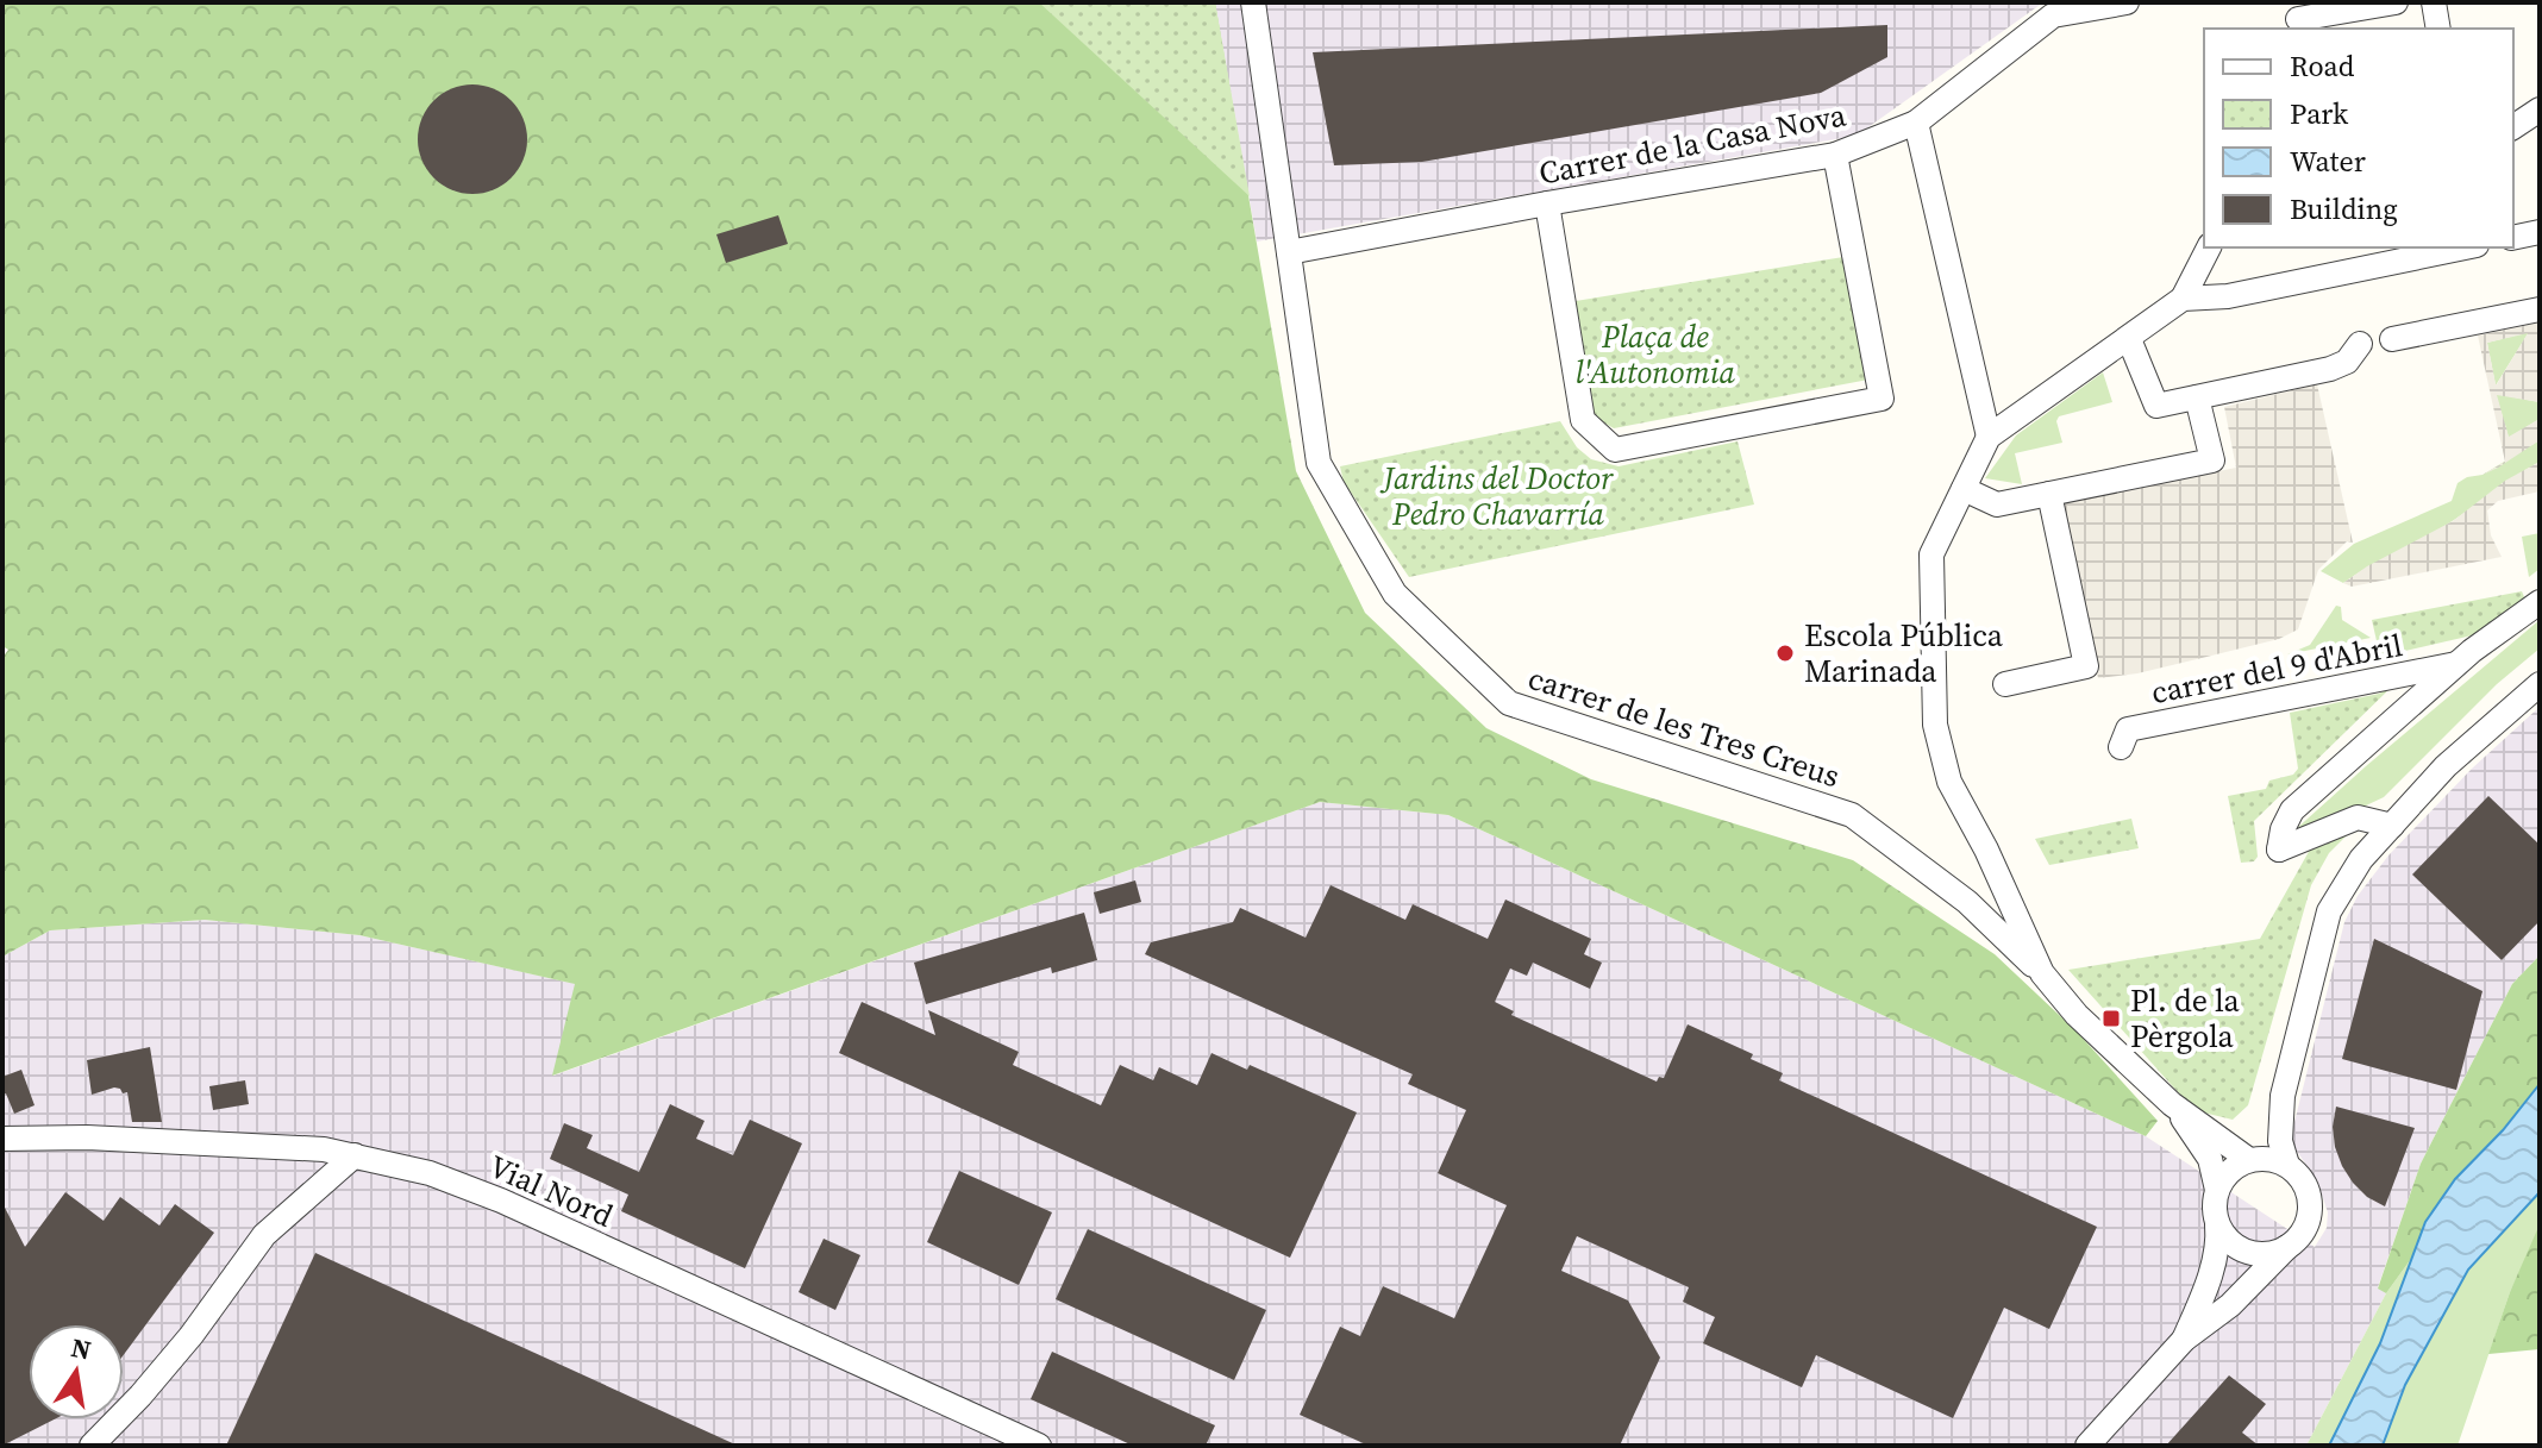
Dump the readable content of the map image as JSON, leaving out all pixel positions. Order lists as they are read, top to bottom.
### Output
{
  "streets": {
    "street": [
      "Carrer de la Casa Nova",
      "carrer del 9 d'Abril",
      "carrer de les Tres Creus",
      "Vial Nord"
    ]
  },
  "crossings": [
    ["Carrer de la Casa Nova", "carrer de les Tres Creus"]
  ],
  "parks": ["Plaça de l'Autonomia", "Jardins del Doctor Pedro Chavarría"],
  "places": {
    "other": ["Escola Pública Marinada"],
    "transit": ["Pl. de la Pèrgola"]
  },
  "legend": [
    "Road",
    "Park",
    "Water",
    "Building"
  ],
  "north": "top"
}
